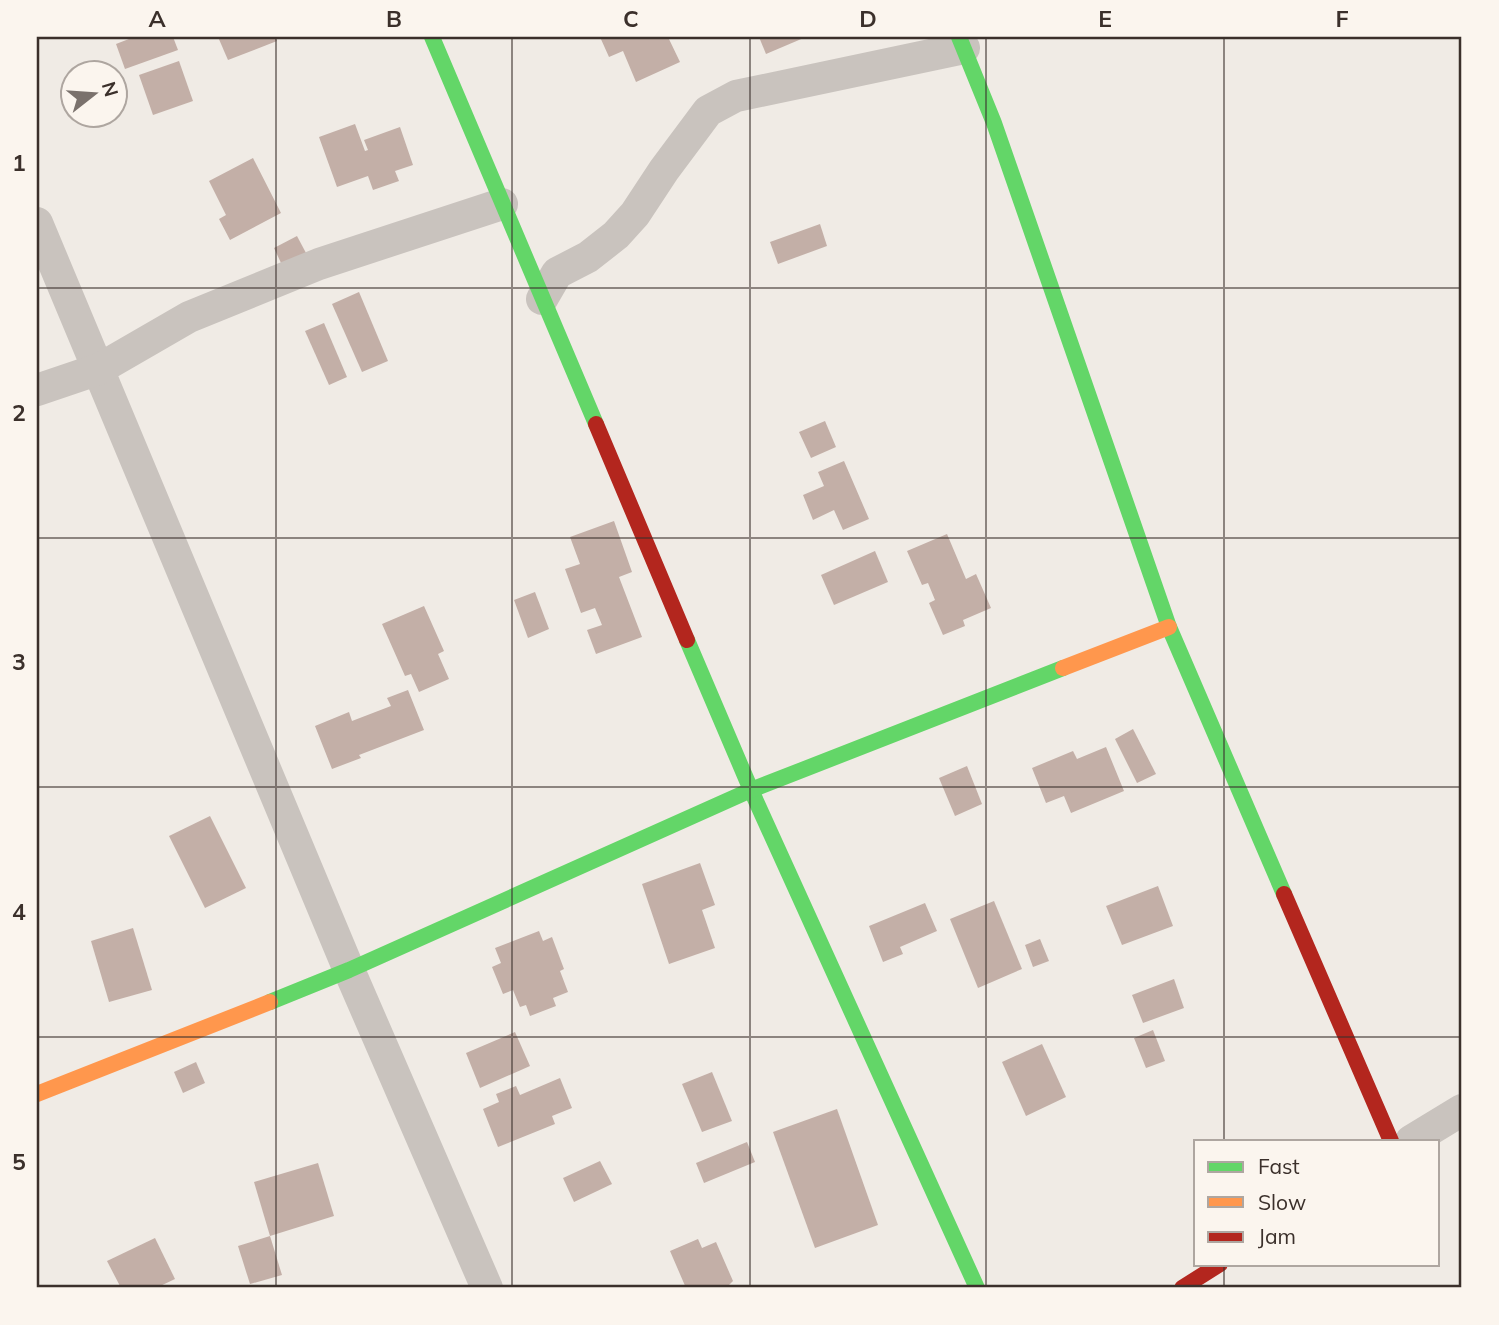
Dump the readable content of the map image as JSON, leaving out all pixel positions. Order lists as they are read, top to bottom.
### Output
{
  "legend": ["Fast", "Slow", "Jam"],
  "north": "right",
  "grid": {
    "columns": [
      "A",
      "B",
      "C",
      "D",
      "E",
      "F"
    ],
    "rows": [
      "1",
      "2",
      "3",
      "4",
      "5"
    ]
  }
}
